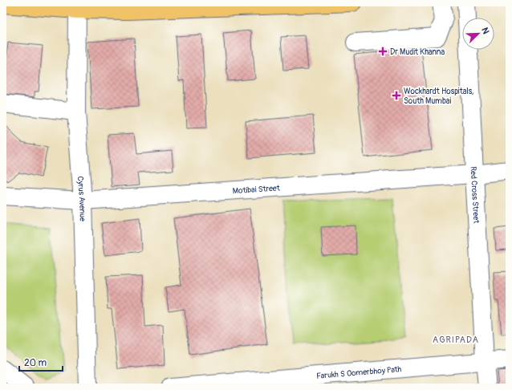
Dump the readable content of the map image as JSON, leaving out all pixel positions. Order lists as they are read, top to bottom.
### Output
{
  "streets": {
    "street": [
      "Motibai Street",
      "Red Cross Street",
      "Cyrus Avenue",
      "Farukh S Oomerbhoy Path"
    ]
  },
  "crossings": [
    ["Motibai Street", "Red Cross Street"],
    ["Motibai Street", "Cyrus Avenue"],
    ["Red Cross Street", "Farukh S Oomerbhoy Path"]
  ],
  "districts": ["AGRIPADA"],
  "places": {
    "health": ["Dr Mudit Khanna", "Wockhardt Hospitals, South Mumbai"]
  },
  "scale_bar": "20 m",
  "north": "top right"
}
